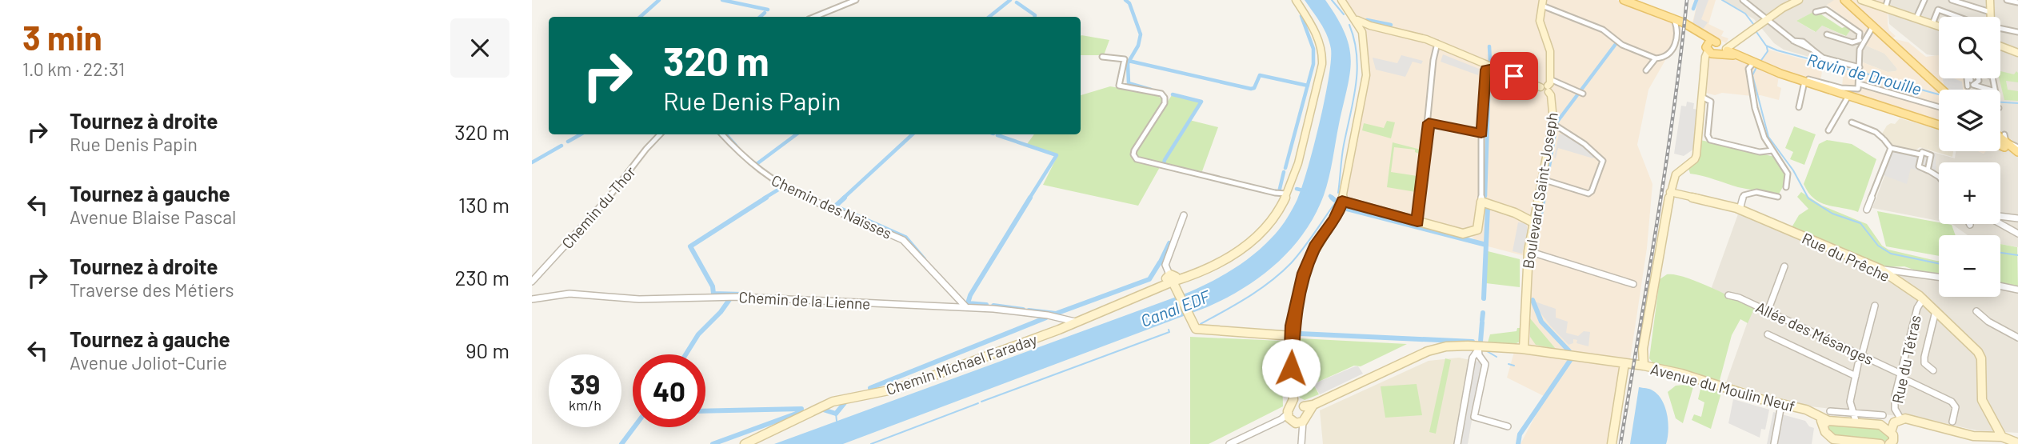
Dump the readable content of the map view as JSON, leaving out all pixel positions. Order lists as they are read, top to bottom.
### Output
{
  "streets": {
    "street": [
      "Boulevard Saint-Joseph",
      "Chemin des Naïsses",
      "Chemin du Thor",
      "Rue du Prêche",
      "Chemin de la Lienne",
      "Allée des Mésanges",
      "Rue du Tétras",
      "Chemin Michael Faraday",
      "Avenue du Moulin Neuf"
    ]
  },
  "crossings": [
    ["Boulevard Saint-Joseph", "Avenue du Moulin Neuf"],
    ["Chemin des Naïsses", "Chemin de la Lienne"],
    ["Rue du Prêche", "Rue du Tétras"],
    ["Chemin de la Lienne", "Chemin Michael Faraday"],
    ["Allée des Mésanges", "Rue du Tétras"],
    ["Rue du Tétras", "Avenue du Moulin Neuf"]
  ],
  "water": ["Ravin de Drouille", "Canal EDF"],
  "page": {
    "heading": ["3 min", "1.0 km · 22:31"],
    "map_buttons": ["+", "−"],
    "turn": ["320 m", "Rue Denis Papin"],
    "list": [
      {
        "name": "Tournez à droite",
        "note": "Rue Denis Papin",
        "value": "320 m"
      },
      {
        "name": "Tournez à gauche",
        "note": "Avenue Blaise Pascal",
        "value": "130 m"
      },
      {
        "name": "Tournez à droite",
        "note": "Traverse des Métiers",
        "value": "230 m"
      },
      {
        "name": "Tournez à gauche",
        "note": "Avenue Joliot-Curie",
        "value": "90 m"
      }
    ],
    "speed": "39 km/h",
    "limit": "40"
  }
}
